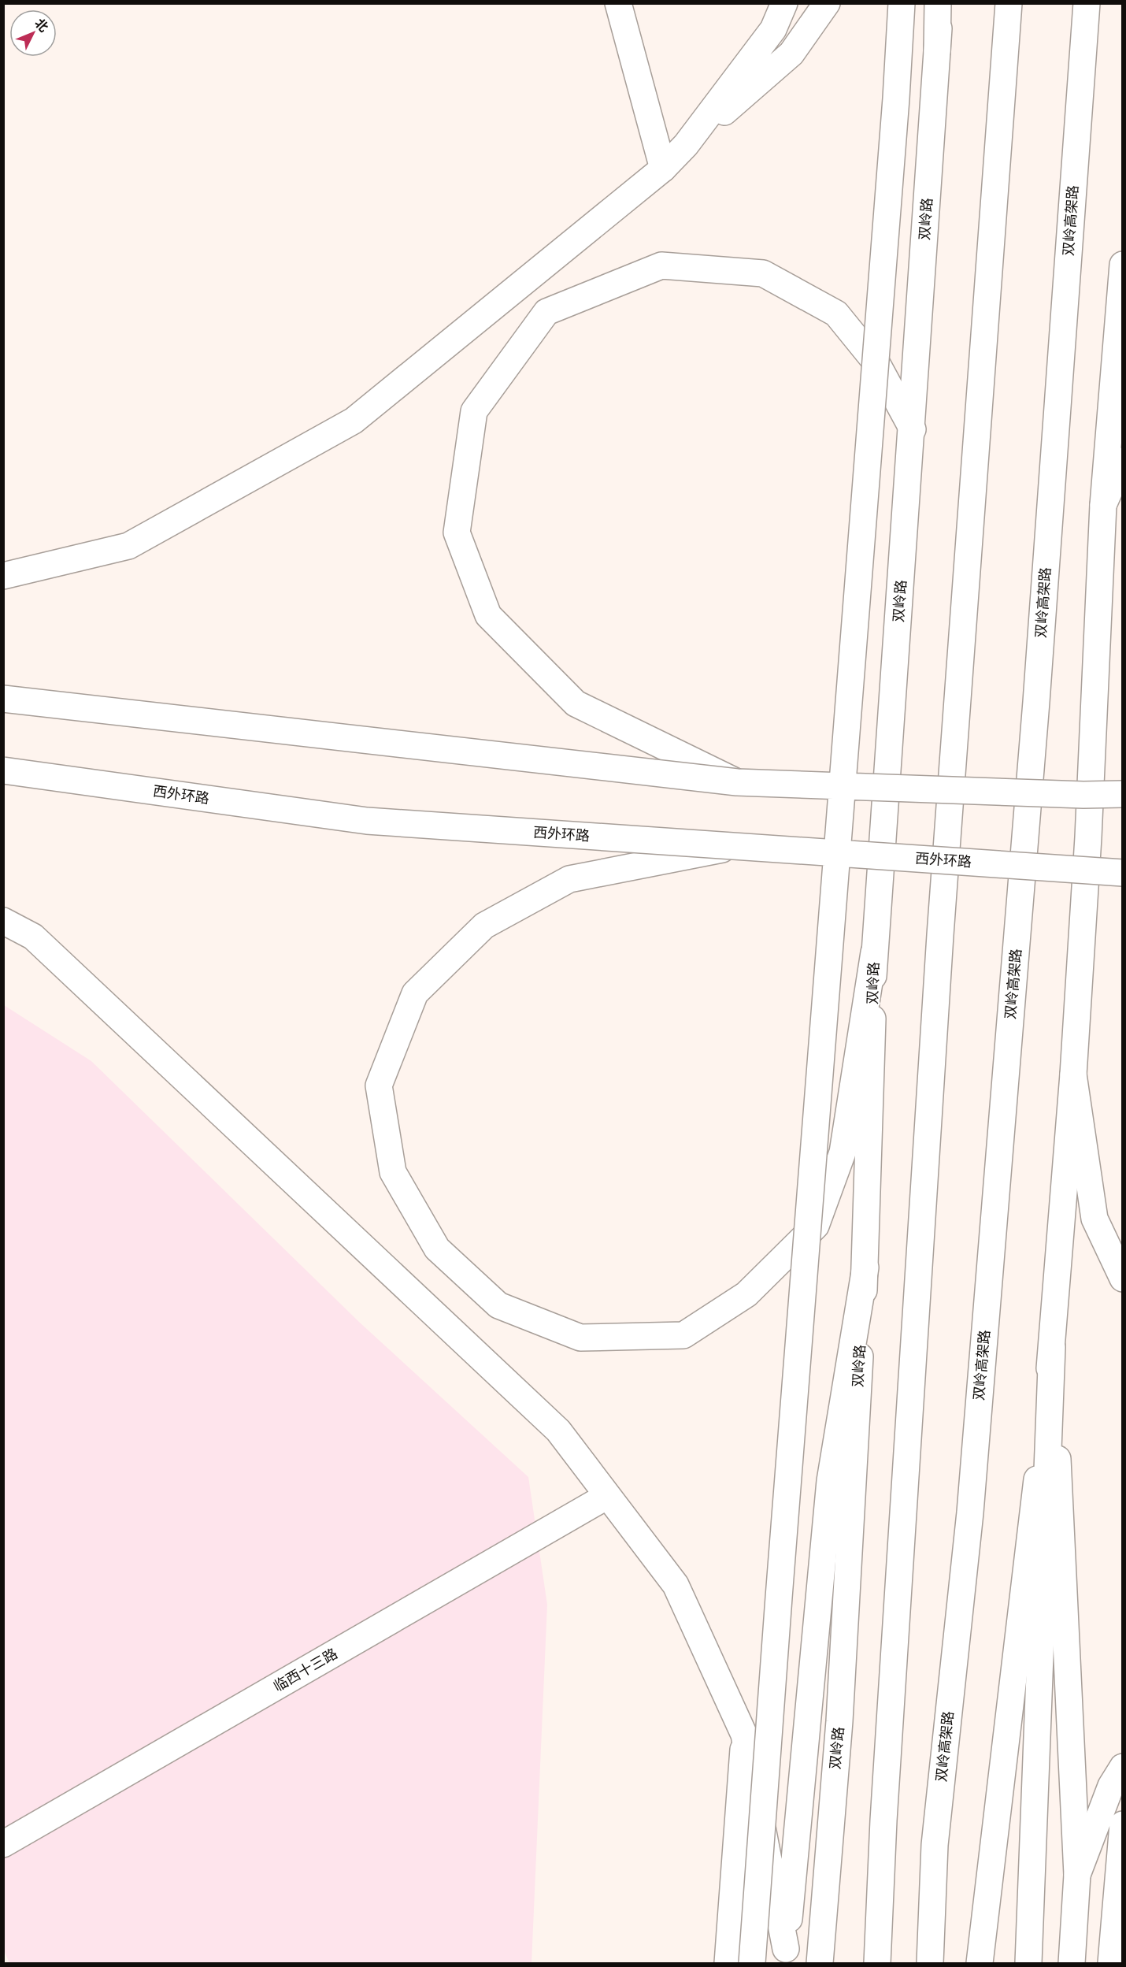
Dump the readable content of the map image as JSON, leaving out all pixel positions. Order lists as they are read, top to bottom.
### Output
{
  "streets": {
    "main road": [
      "双岭路",
      "双岭高架路",
      "西外环路",
      "临西十三路"
    ]
  },
  "north": "top right"
}
